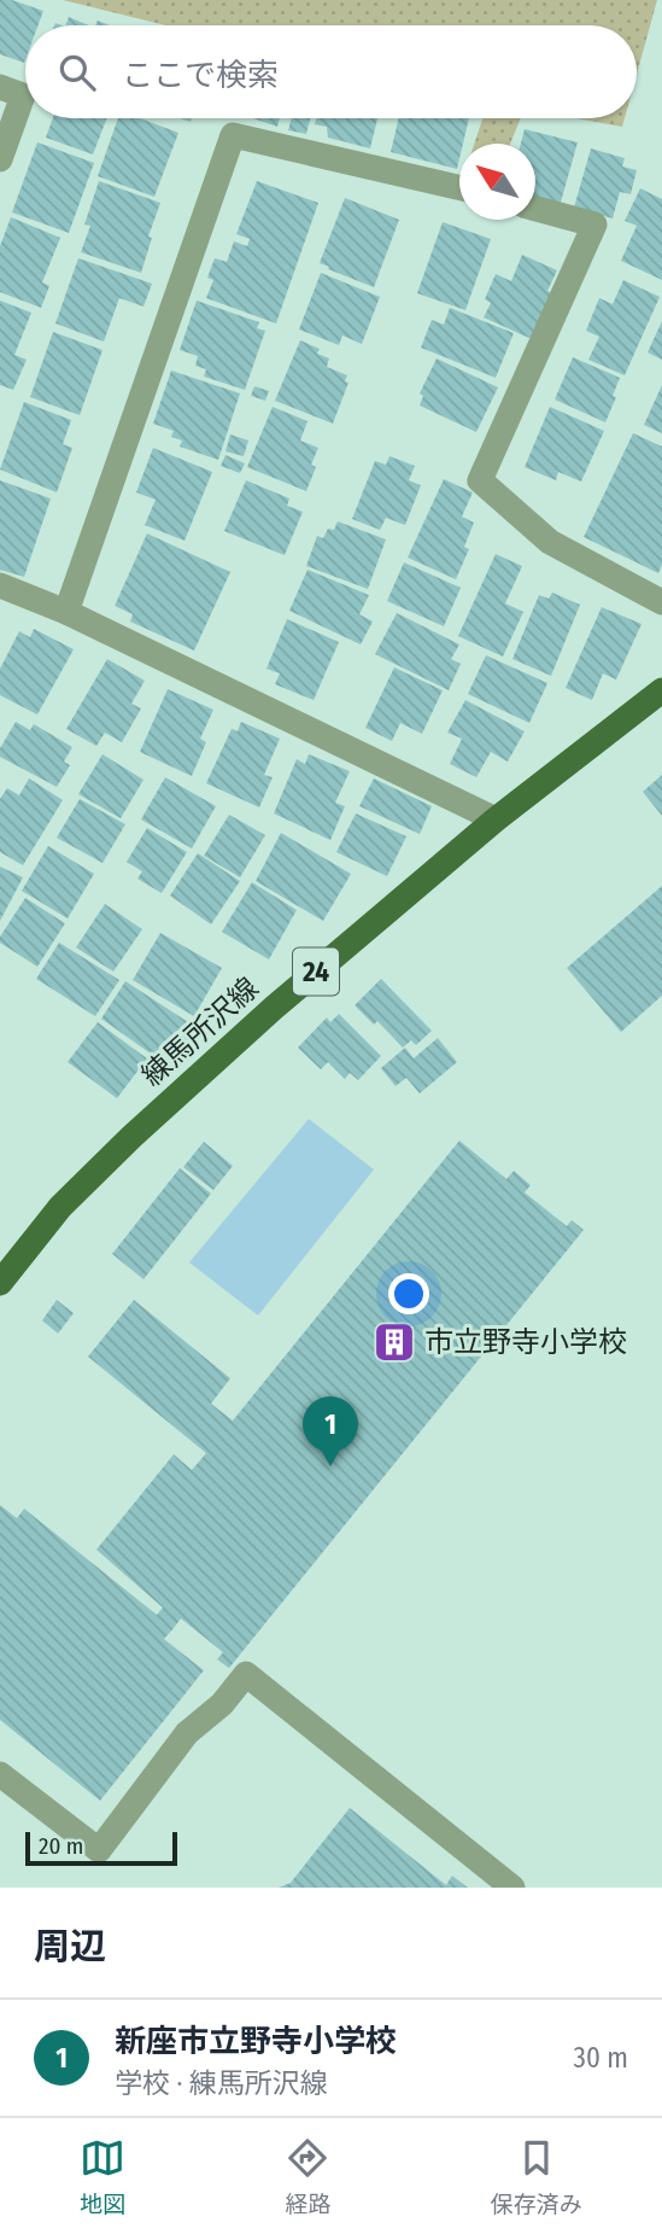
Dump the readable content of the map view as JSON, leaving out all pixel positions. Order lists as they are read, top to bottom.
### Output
{
  "streets": {
    "main road": ["24", "練馬所沢線"]
  },
  "places": {
    "building": ["市立野寺小学校"]
  },
  "scale_bar": "20 m",
  "north": "top left",
  "page": {
    "search": "ここで検索",
    "pins": "1",
    "scale": "20 m",
    "heading": "周辺",
    "list": [
      {
        "mark": "1",
        "name": "新座市立野寺小学校",
        "note": "学校 · 練馬所沢線",
        "value": "30 m"
      }
    ],
    "nav": ["地図", "経路", "保存済み"]
  }
}
